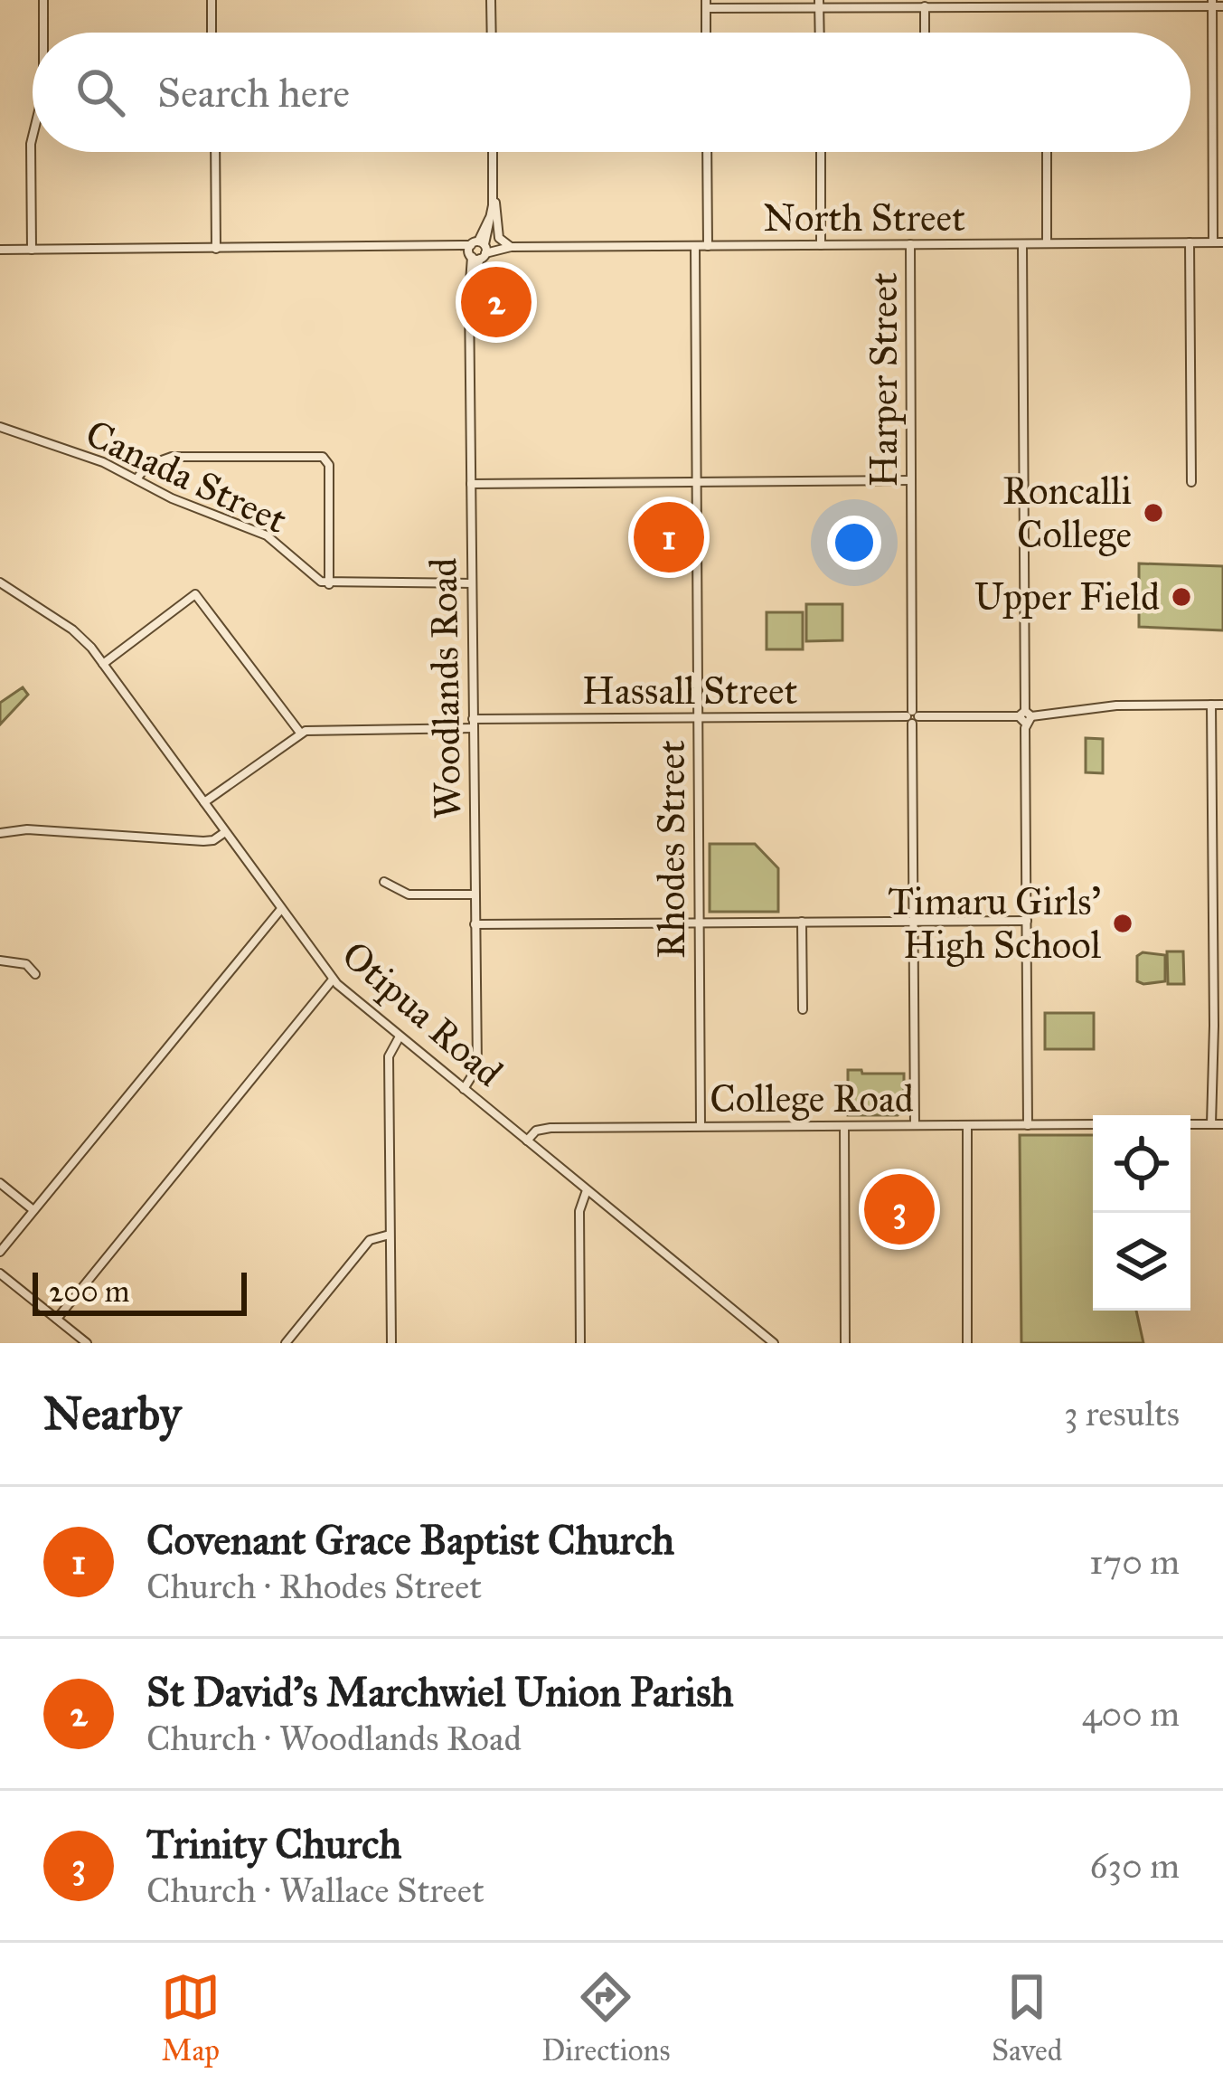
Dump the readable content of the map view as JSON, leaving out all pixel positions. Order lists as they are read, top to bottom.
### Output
{
  "streets": {
    "street": [
      "North Street",
      "Harper Street",
      "Canada Street",
      "Woodlands Road",
      "Hassall Street",
      "Rhodes Street",
      "Otipua Road",
      "College Road"
    ]
  },
  "crossings": [
    ["North Street", "Harper Street"],
    ["North Street", "Woodlands Road"],
    ["North Street", "Rhodes Street"],
    ["Harper Street", "Hassall Street"],
    ["Harper Street", "College Road"],
    ["Woodlands Road", "Hassall Street"],
    ["Woodlands Road", "Otipua Road"],
    ["Hassall Street", "Rhodes Street"],
    ["Rhodes Street", "College Road"],
    ["Otipua Road", "College Road"]
  ],
  "places": ["Roncalli College", "Upper Field", "Timaru Girls' High School"],
  "scale_bar": "200 m",
  "page": {
    "search": "Search here",
    "pins": ["2", "1", "3"],
    "scale": "200 m",
    "heading": ["Nearby", "3 results"],
    "list": [
      {
        "mark": "1",
        "name": "Covenant Grace Baptist Church",
        "note": "Church · Rhodes Street",
        "value": "170 m"
      },
      {
        "mark": "2",
        "name": "St David's Marchwiel Union Parish",
        "note": "Church · Woodlands Road",
        "value": "400 m"
      },
      {
        "mark": "3",
        "name": "Trinity Church",
        "note": "Church · Wallace Street",
        "value": "630 m"
      }
    ],
    "nav": ["Map", "Directions", "Saved"]
  }
}
